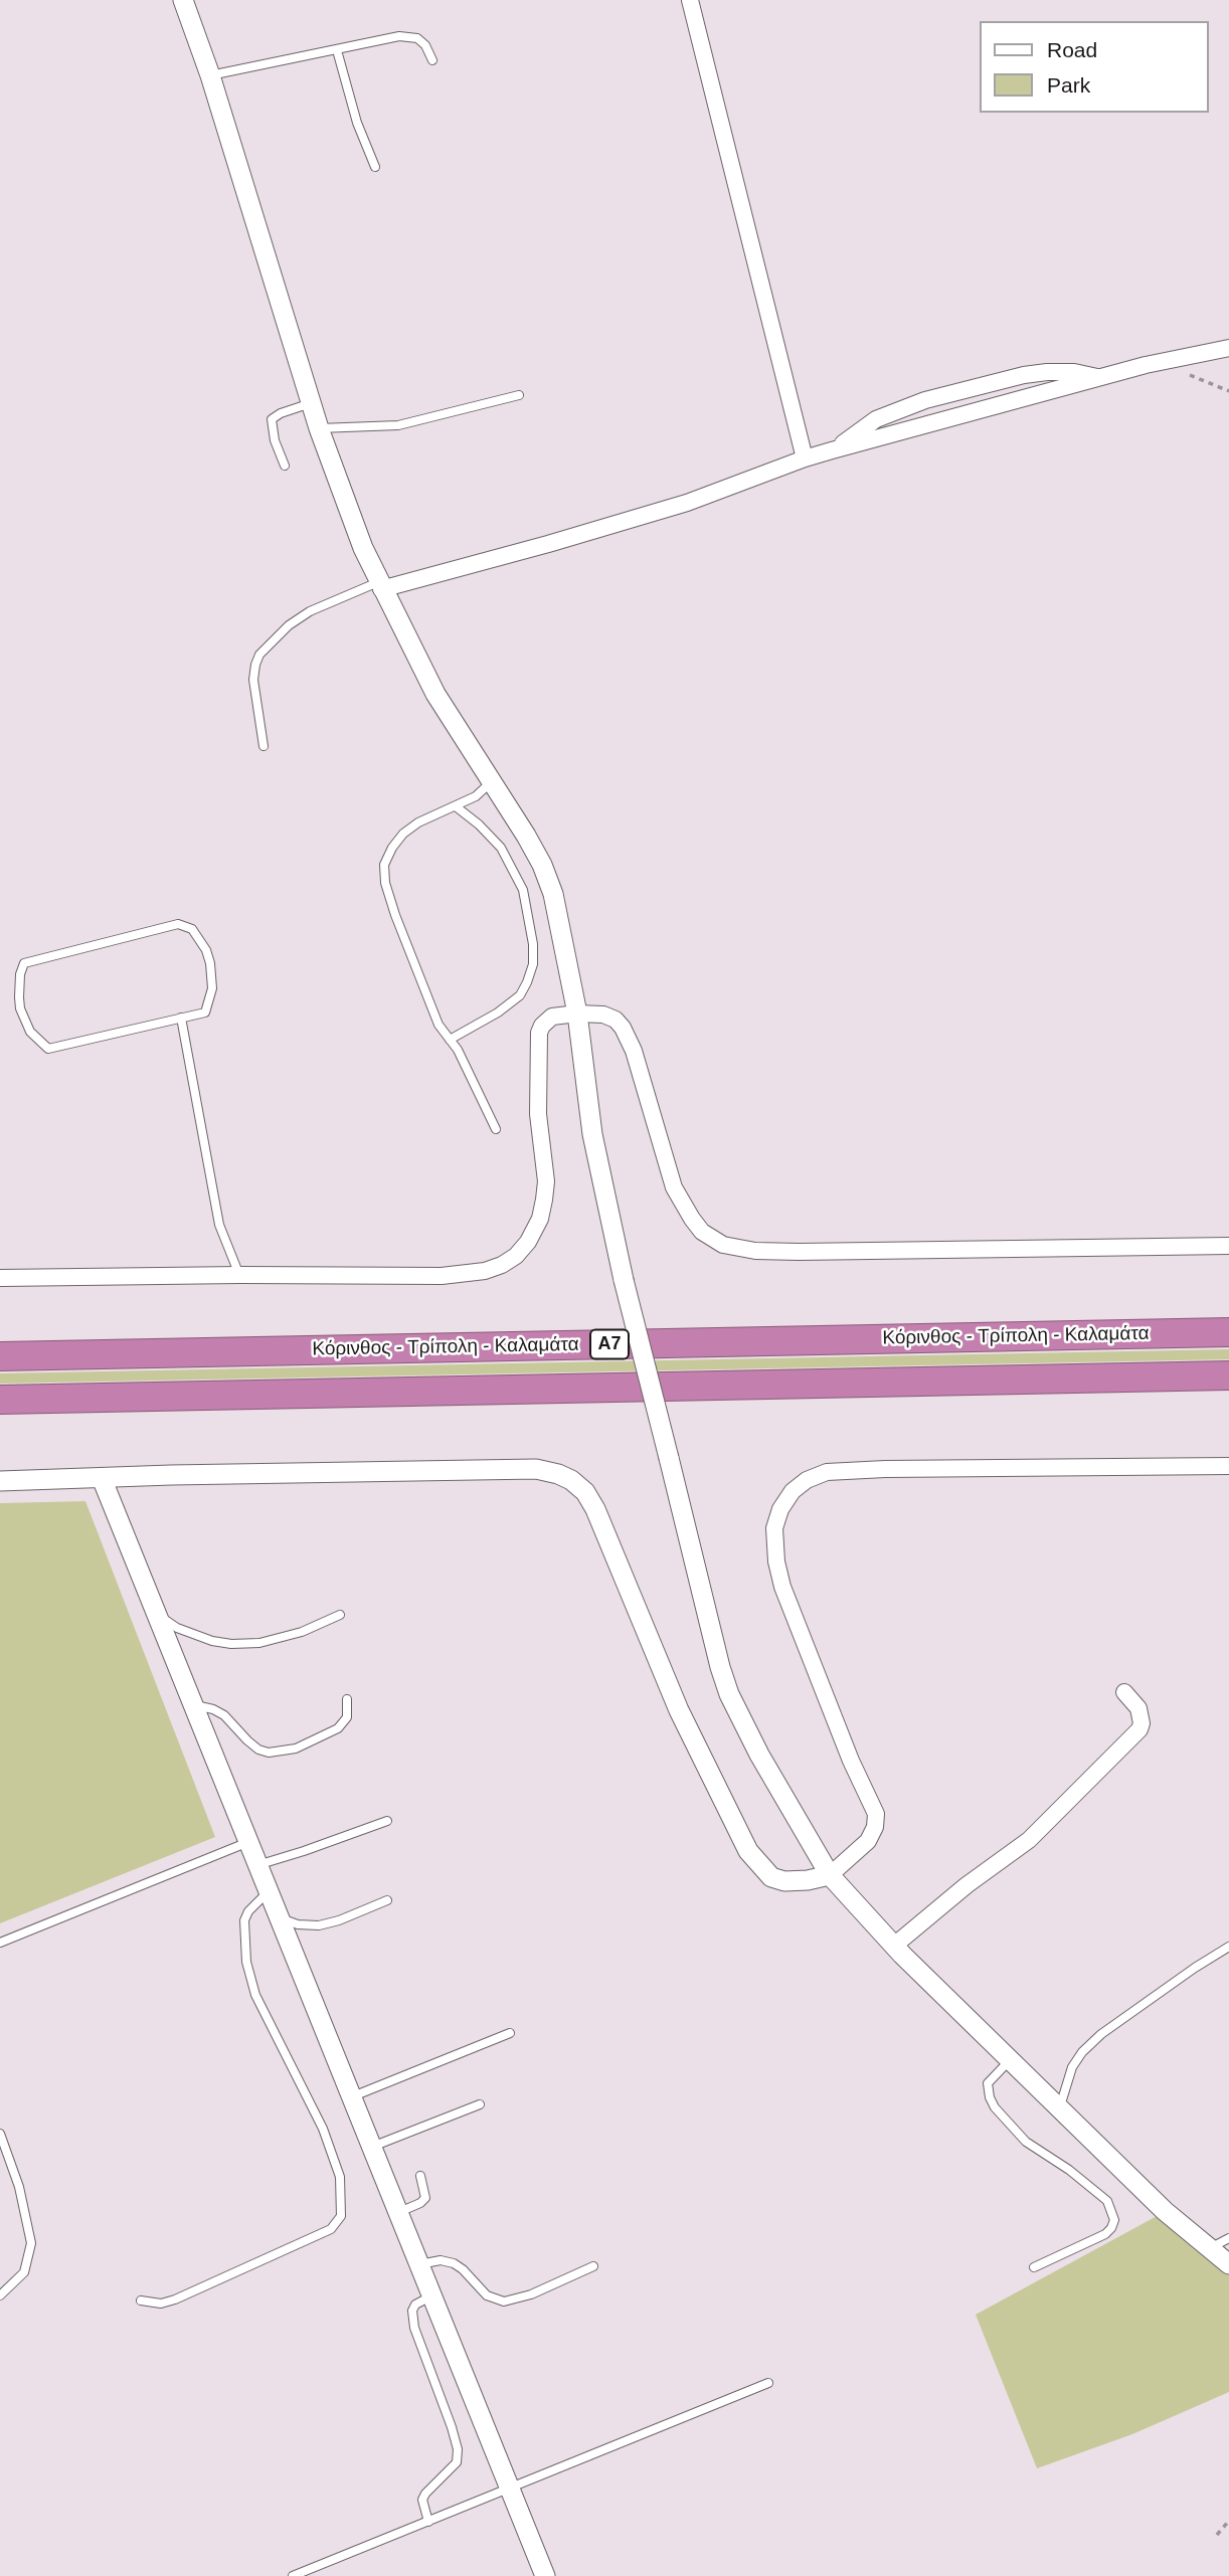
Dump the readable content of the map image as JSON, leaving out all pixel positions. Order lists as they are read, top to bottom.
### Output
{
  "streets": {
    "highway": ["Κόρινθος - Τρίπολη - Καλαμάτα", "Α7"]
  },
  "legend": ["Road", "Park"]
}
